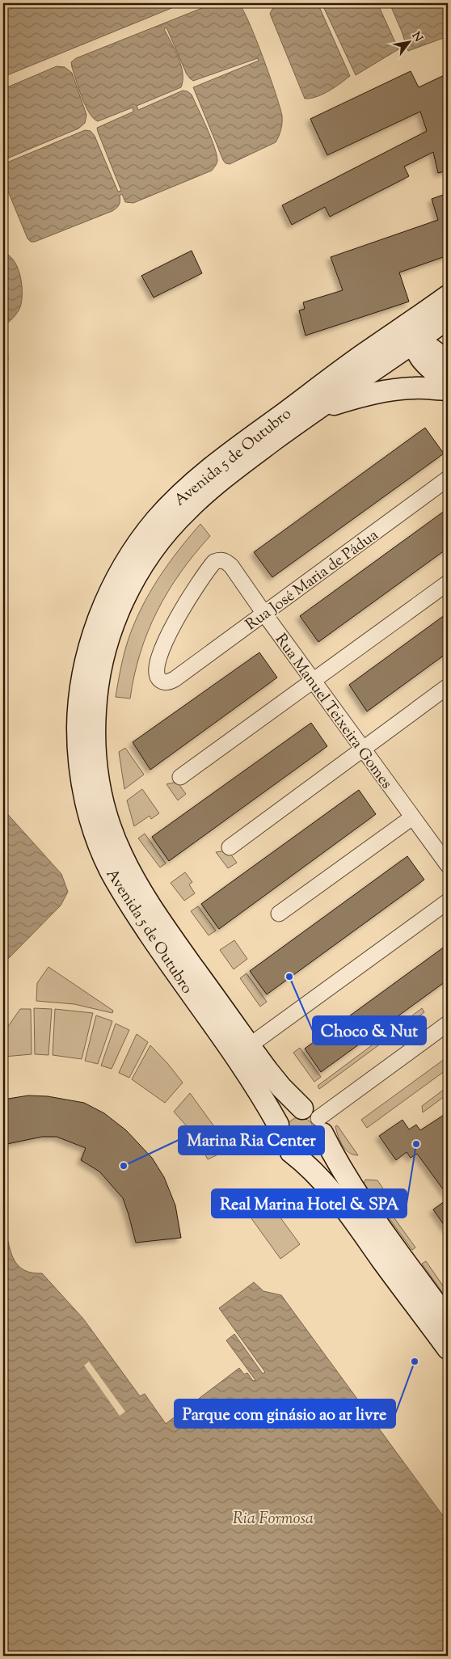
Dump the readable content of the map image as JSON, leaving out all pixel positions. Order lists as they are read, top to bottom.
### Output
{
  "streets": {
    "main road": ["Avenida 5 de Outubro"],
    "street": ["Rua José Maria de Pádua", "Rua Manuel Teixeira Gomes"]
  },
  "crossings": [
    ["Rua José Maria de Pádua", "Rua Manuel Teixeira Gomes"]
  ],
  "water": ["Ria Formosa"],
  "places": [
    "Choco & Nut",
    "Real Marina Hotel & SPA",
    "Marina Ria Center",
    "Parque com ginásio ao ar livre"
  ],
  "north": "top right"
}
